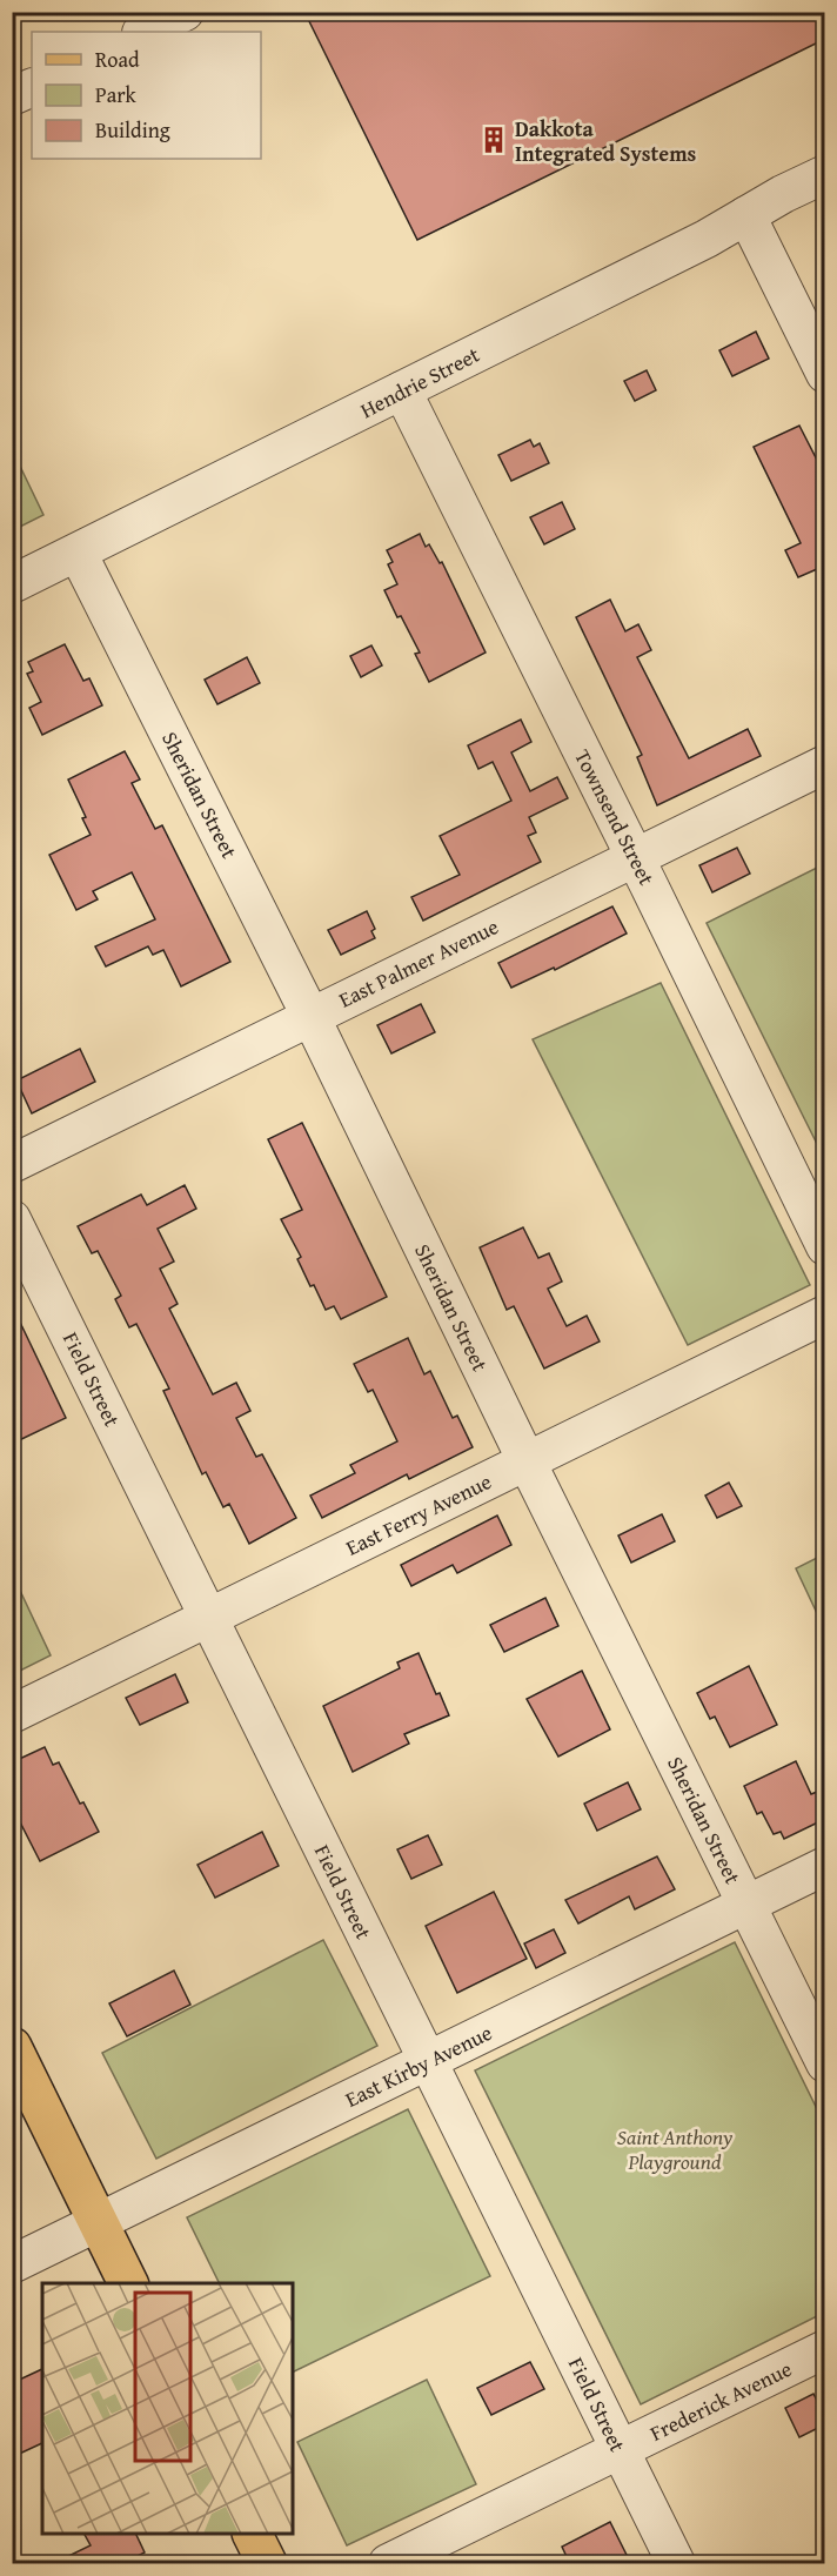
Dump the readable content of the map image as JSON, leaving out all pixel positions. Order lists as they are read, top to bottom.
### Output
{
  "streets": {
    "street": [
      "Hendrie Street",
      "Sheridan Street",
      "Townsend Street",
      "East Palmer Avenue",
      "Field Street",
      "East Ferry Avenue",
      "East Kirby Avenue",
      "Frederick Avenue"
    ]
  },
  "crossings": [
    ["Hendrie Street", "Sheridan Street"],
    ["Hendrie Street", "Townsend Street"],
    ["Sheridan Street", "East Palmer Avenue"],
    ["Sheridan Street", "East Ferry Avenue"],
    ["Sheridan Street", "East Kirby Avenue"],
    ["Townsend Street", "East Palmer Avenue"],
    ["Field Street", "East Ferry Avenue"],
    ["Field Street", "East Kirby Avenue"],
    ["Field Street", "Frederick Avenue"]
  ],
  "parks": ["Saint Anthony Playground"],
  "places": {
    "building": ["Dakkota Integrated Systems"]
  },
  "legend": ["Road", "Park", "Building"]
}
